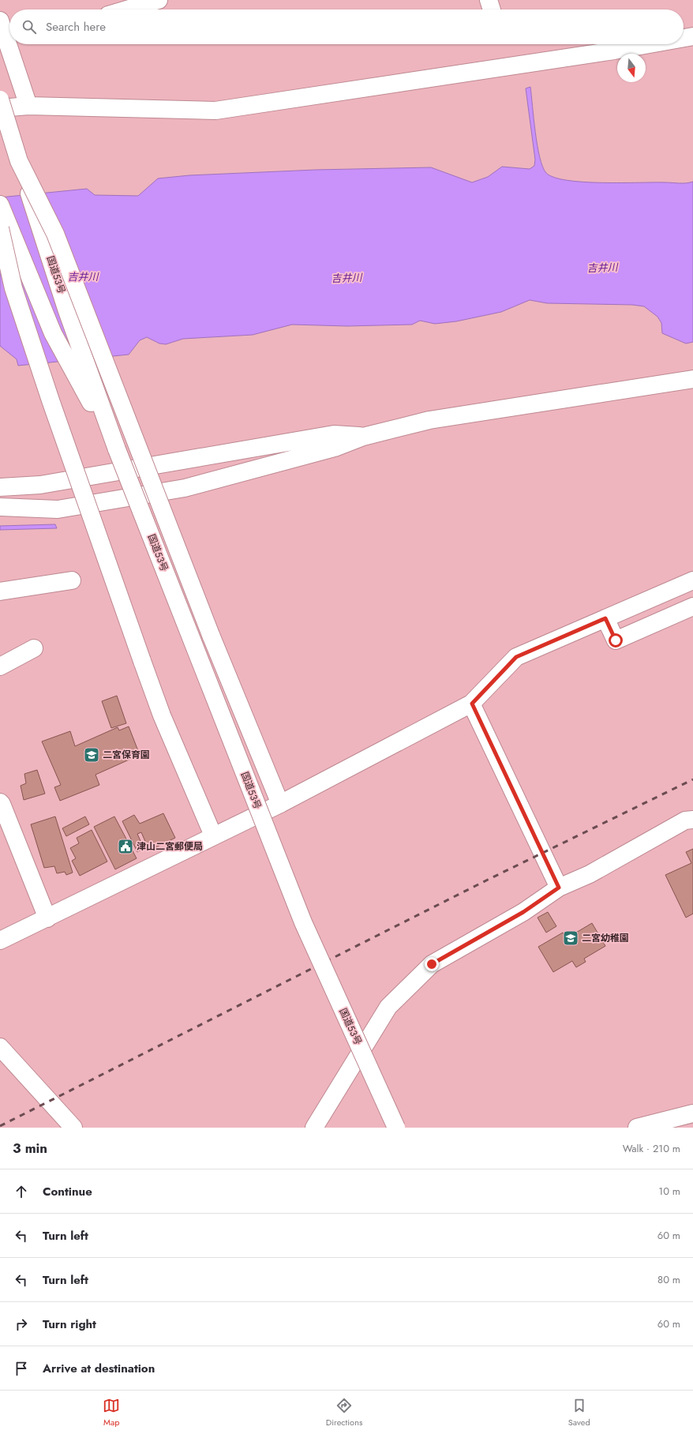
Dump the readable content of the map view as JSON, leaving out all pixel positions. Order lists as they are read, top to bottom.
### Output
{
  "streets": {
    "main road": ["国道53号"]
  },
  "water": ["吉井川"],
  "places": {
    "school or university": ["二宮保育園", "二宮幼稚園"],
    "public building": ["津山二宮郵便局"]
  },
  "north": "bottom",
  "page": {
    "search": "Search here",
    "heading": ["3 min", "Walk · 210 m"],
    "list": [
      ["Continue", "10 m"],
      ["Turn left", "60 m"],
      ["Turn left", "80 m"],
      ["Turn right", "60 m"],
      "Arrive at destination"
    ],
    "nav": ["Map", "Directions", "Saved"]
  }
}
